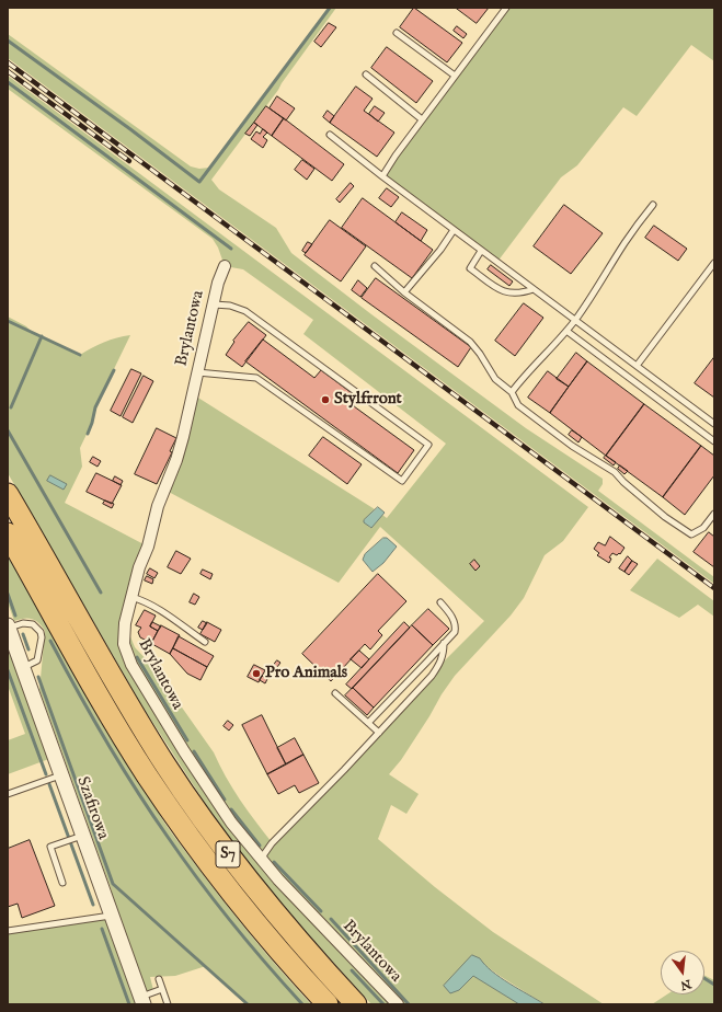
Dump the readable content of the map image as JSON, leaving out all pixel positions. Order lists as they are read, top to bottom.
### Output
{
  "streets": {
    "highway": ["S7"],
    "street": ["Brylantowa", "Szafirowa"]
  },
  "places": ["Stylfrront", "Pro Animals"],
  "north": "bottom"
}
